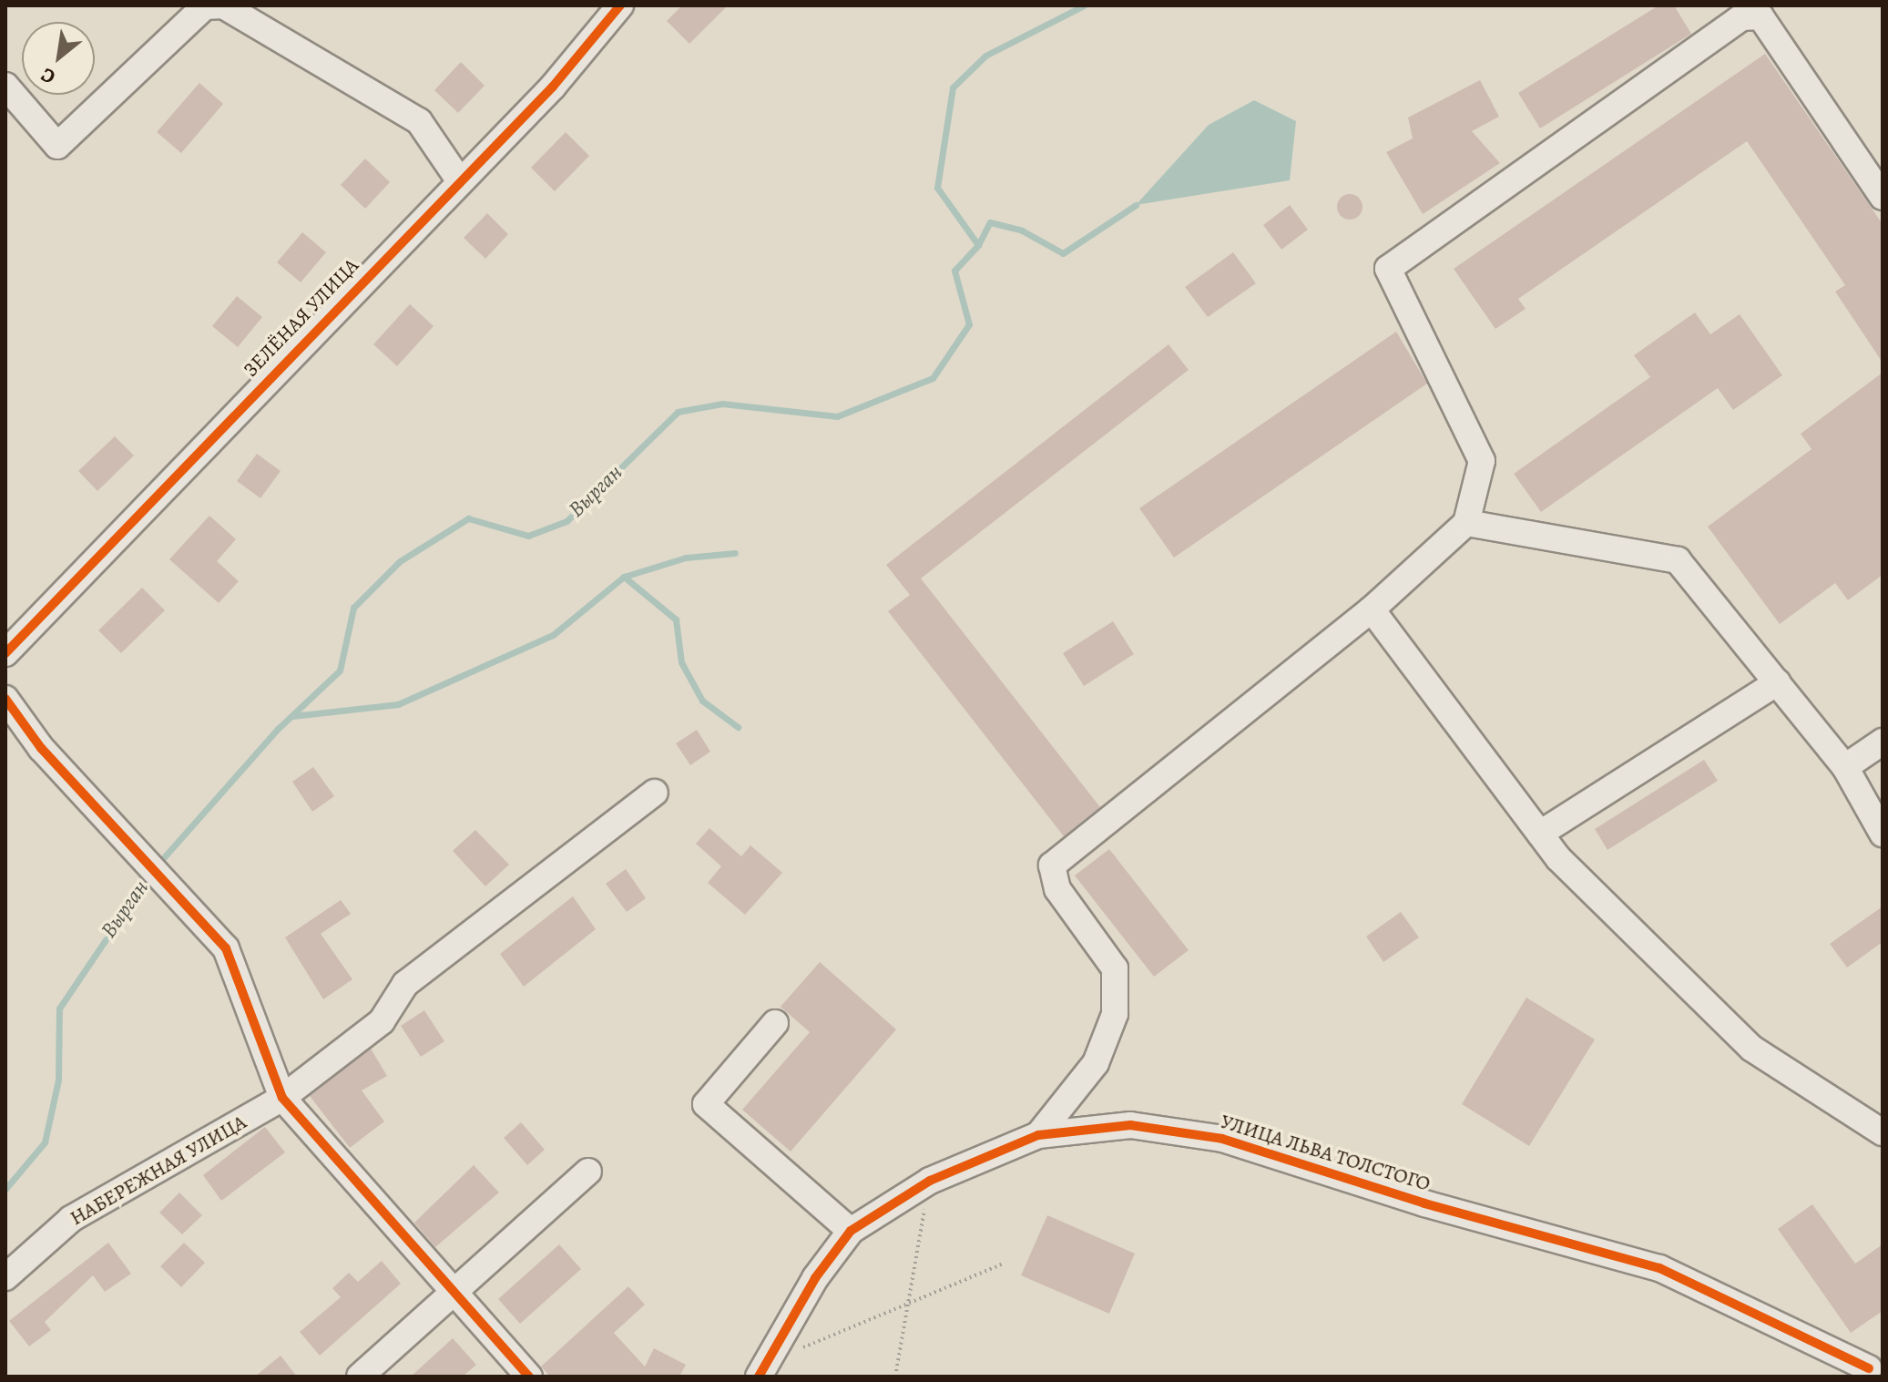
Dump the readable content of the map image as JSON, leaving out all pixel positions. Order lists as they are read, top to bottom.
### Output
{
  "streets": {
    "street": ["ЗЕЛЁНАЯ УЛИЦА", "УЛИЦА ЛЬВА ТОЛСТОГО", "НАБЕРЕЖНАЯ УЛИЦА"]
  },
  "water": ["Вырган"],
  "north": "bottom left"
}
